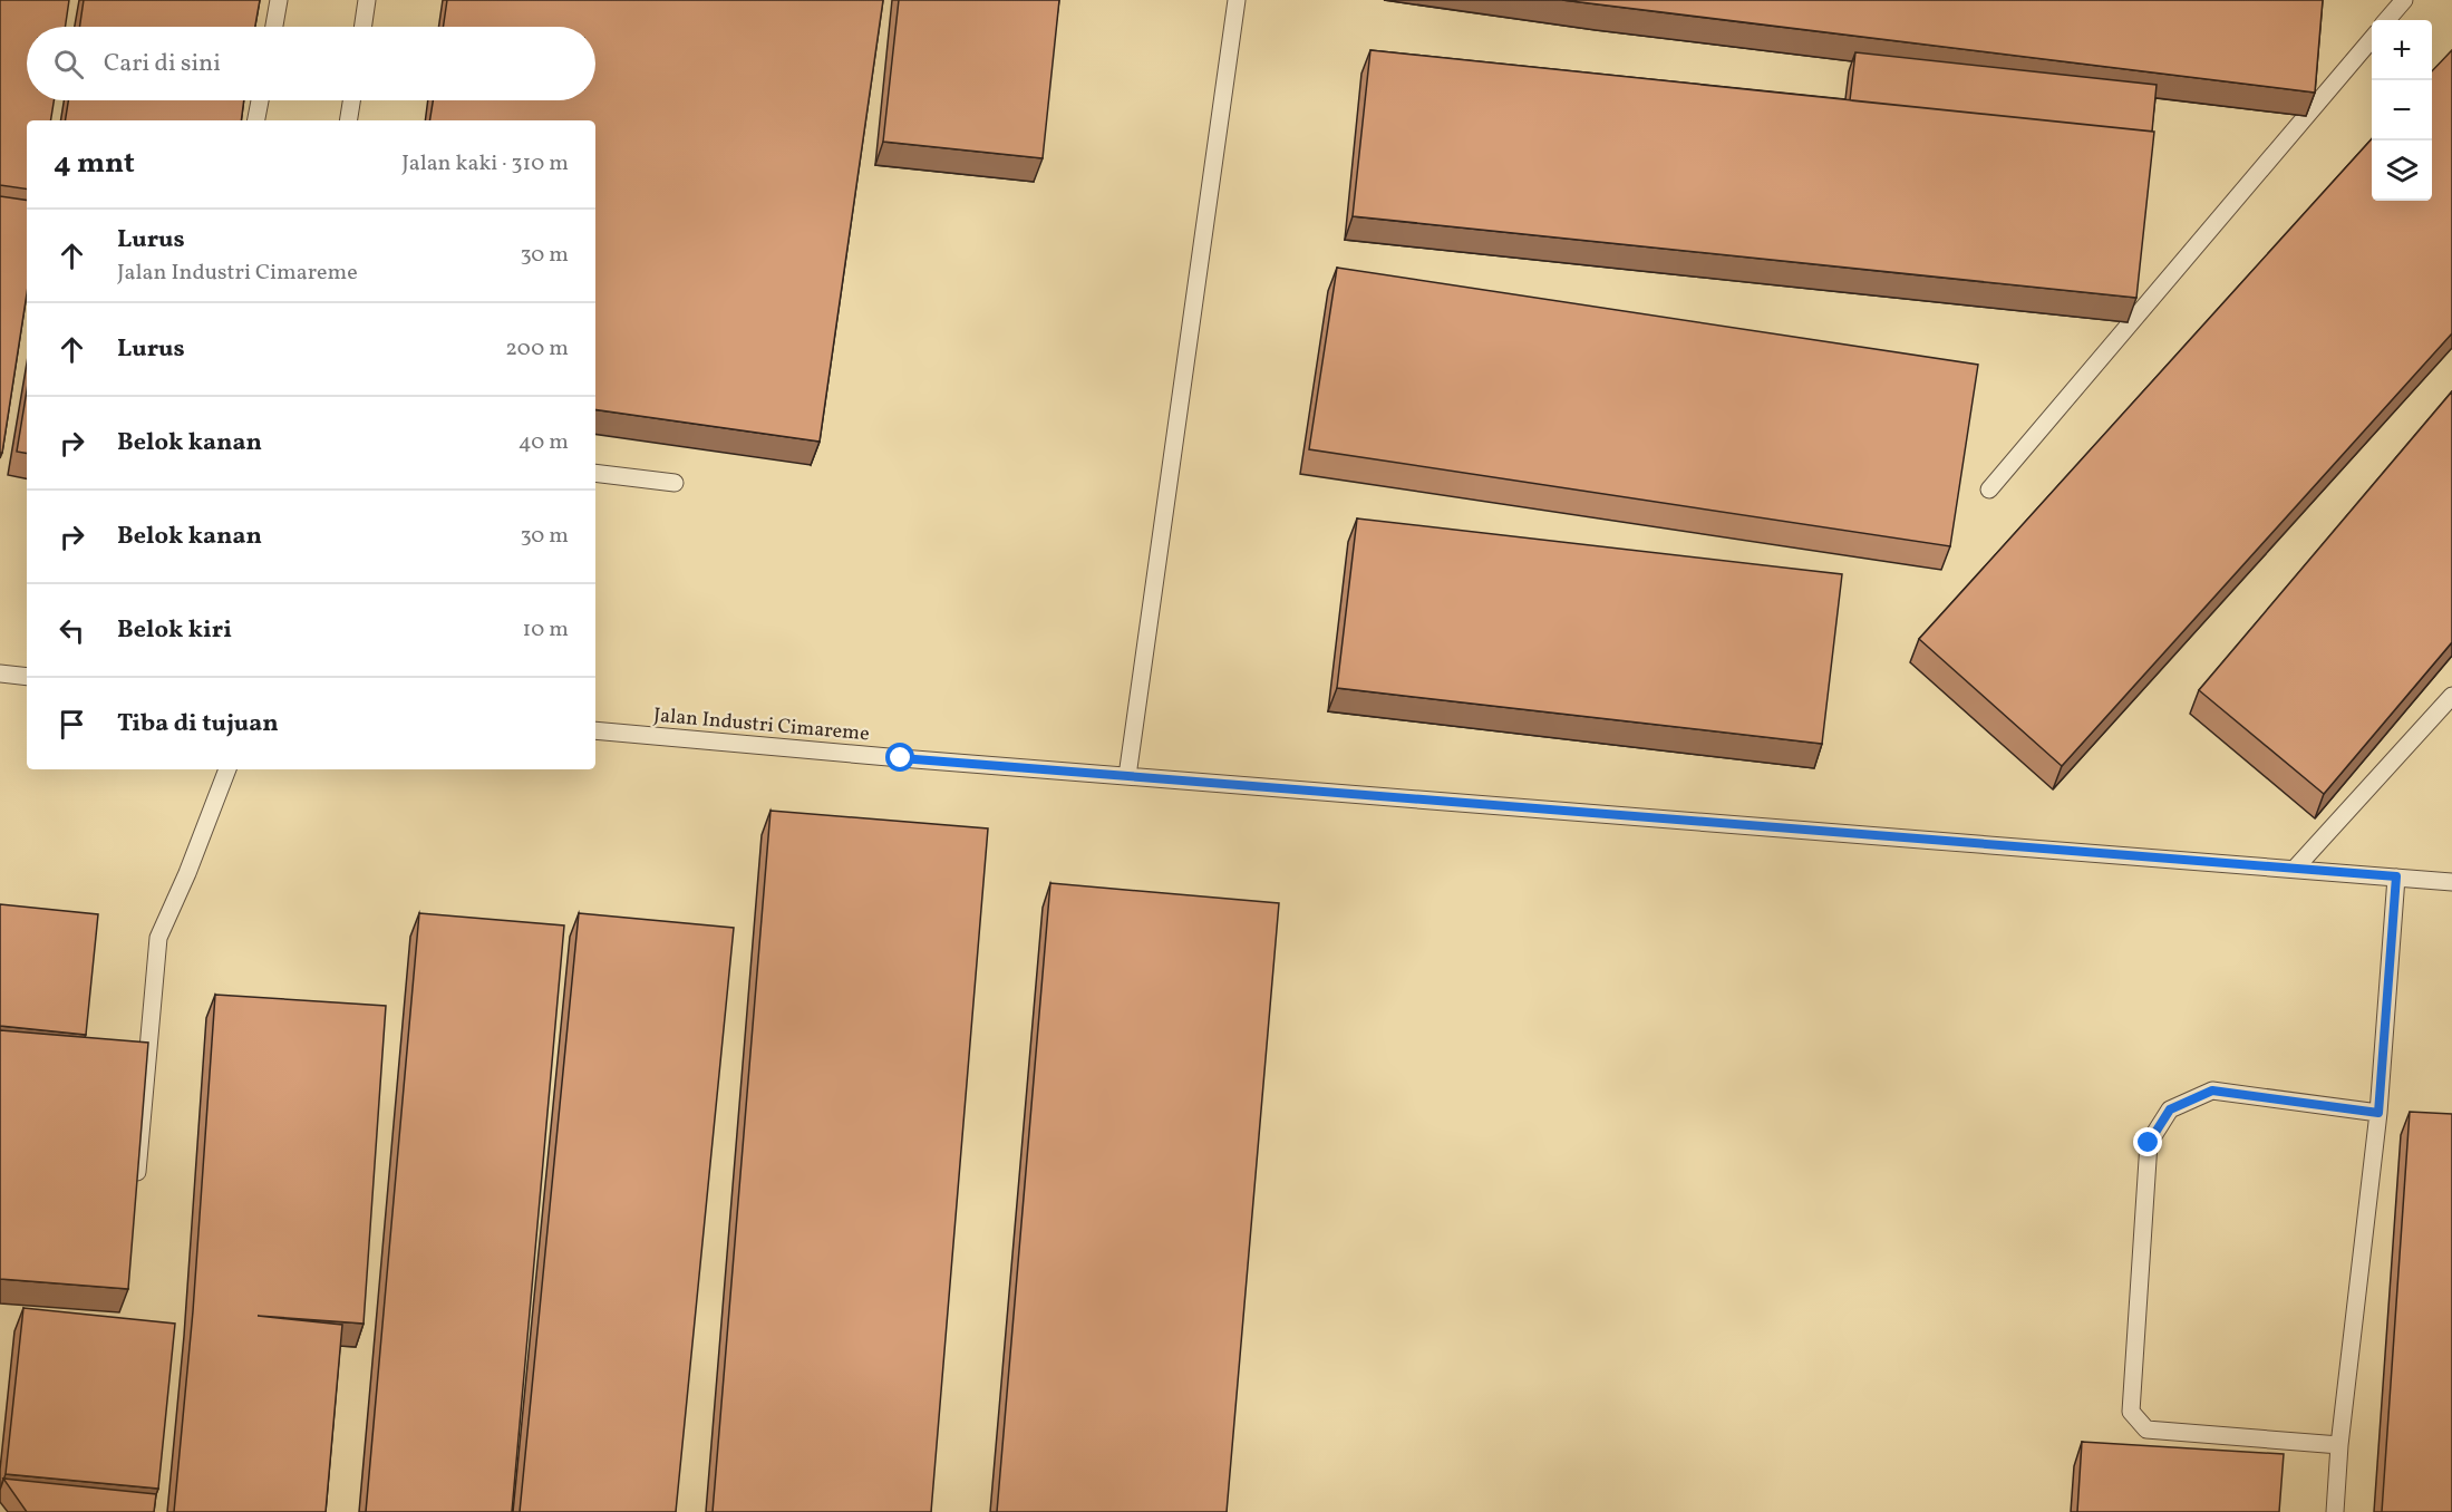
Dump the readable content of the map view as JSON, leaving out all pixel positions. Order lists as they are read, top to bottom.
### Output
{
  "streets": {
    "lane": ["Jalan Industri Cimareme"]
  },
  "page": {
    "map_buttons": ["+", "−"],
    "search": "Cari di sini",
    "heading": ["4 mnt", "Jalan kaki · 310 m"],
    "list": [
      ["Lurus", "Jalan Industri Cimareme", "30 m"],
      ["Lurus", "200 m"],
      ["Belok kanan", "40 m"],
      ["Belok kanan", "30 m"],
      ["Belok kiri", "10 m"],
      "Tiba di tujuan"
    ]
  }
}
